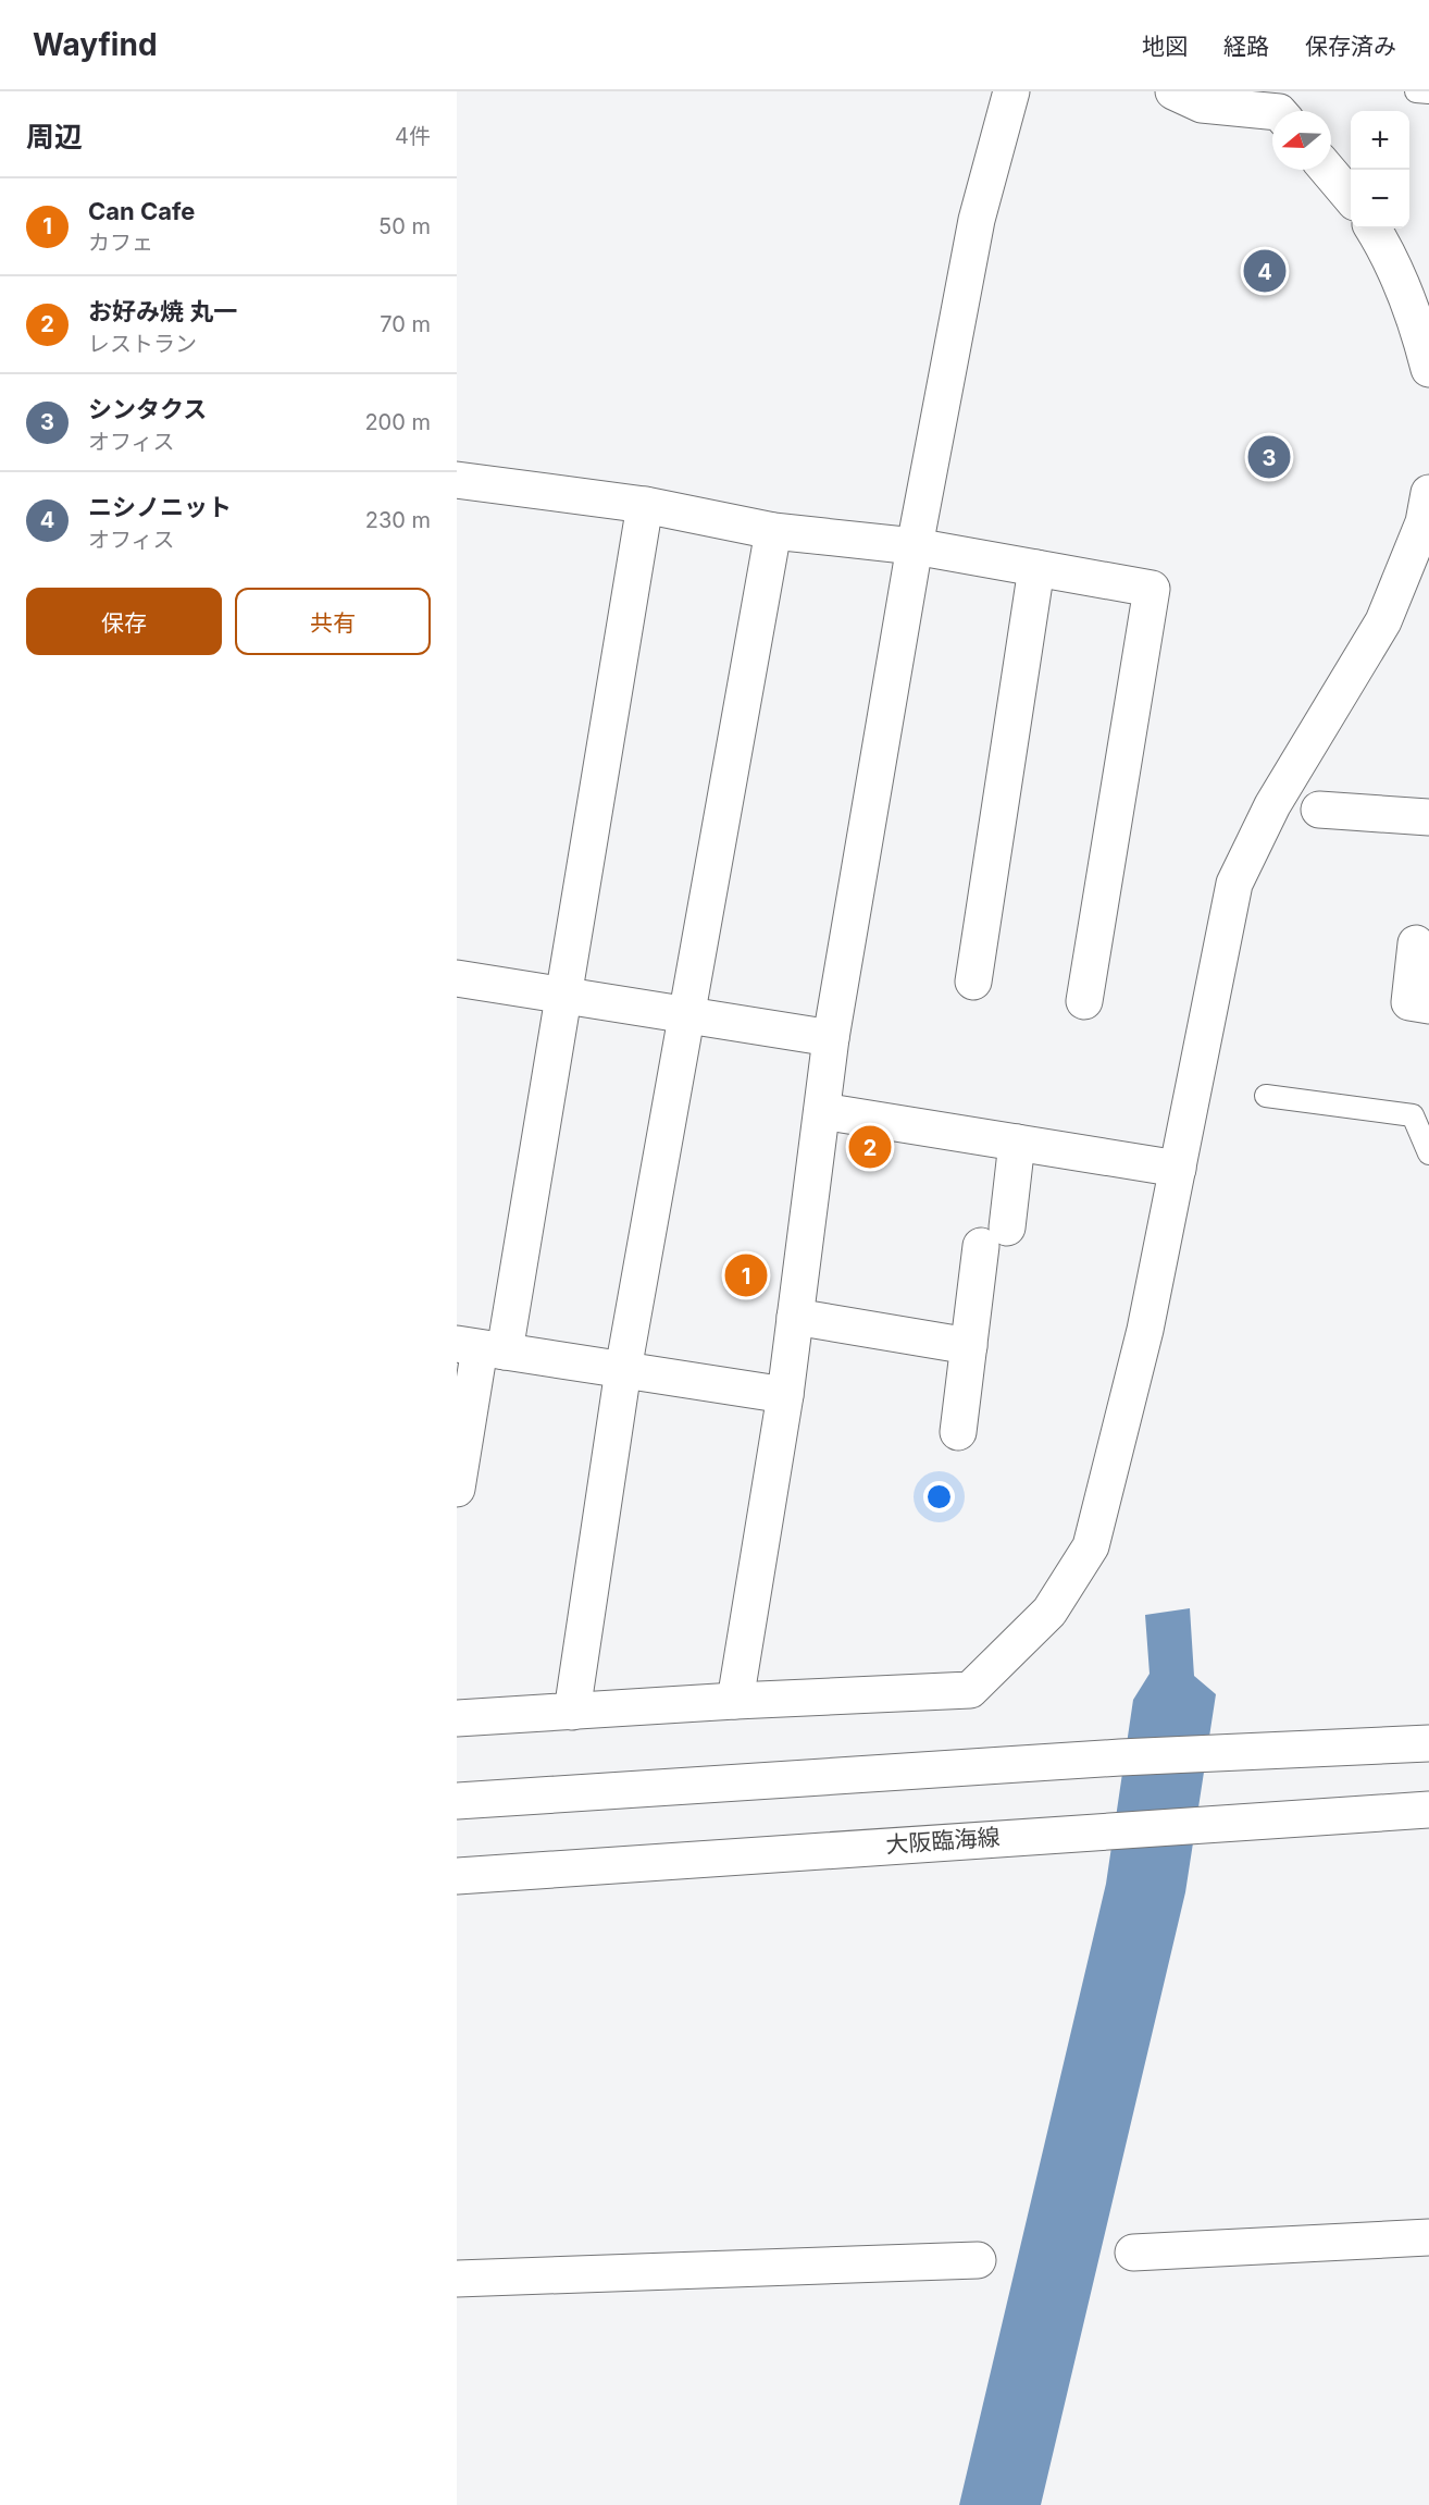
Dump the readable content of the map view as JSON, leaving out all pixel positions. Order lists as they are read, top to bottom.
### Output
{
  "streets": {
    "street": ["大阪臨海線"]
  },
  "north": "left",
  "page": {
    "header": "Wayfind",
    "nav": ["地図", "経路", "保存済み"],
    "heading": ["周辺", "4件"],
    "map_buttons": ["+", "−"],
    "list": [
      {
        "mark": "1",
        "name": "Can Cafe",
        "note": "カフェ",
        "value": "50 m"
      },
      {
        "mark": "2",
        "name": "お好み焼 丸一",
        "note": "レストラン",
        "value": "70 m"
      },
      {
        "mark": "3",
        "name": "シンタクス",
        "note": "オフィス",
        "value": "200 m"
      },
      {
        "mark": "4",
        "name": "ニシノニット",
        "note": "オフィス",
        "value": "230 m"
      }
    ],
    "pins": [
      "4",
      "3",
      "2",
      "1"
    ],
    "buttons": ["保存", "共有"]
  }
}
